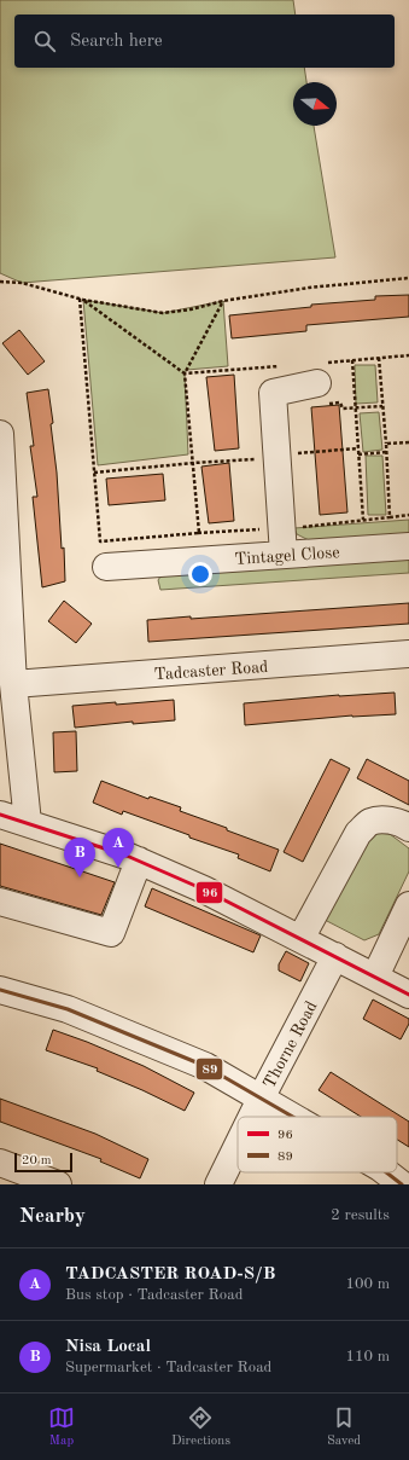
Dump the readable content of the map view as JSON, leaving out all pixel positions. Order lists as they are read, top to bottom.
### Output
{
  "streets": {
    "street": ["Tintagel Close", "Tadcaster Road", "Thorne Road"]
  },
  "lines": ["transit line 96", "transit line 89"],
  "legend": ["96", "89"],
  "scale_bar": "20 m",
  "north": "right",
  "page": {
    "search": "Search here",
    "pins": ["A", "B"],
    "scale": "20 m",
    "heading": ["Nearby", "2 results"],
    "list": [
      {
        "mark": "A",
        "name": "TADCASTER ROAD-S/B",
        "note": "Bus stop · Tadcaster Road",
        "value": "100 m"
      },
      {
        "mark": "B",
        "name": "Nisa Local",
        "note": "Supermarket · Tadcaster Road",
        "value": "110 m"
      }
    ],
    "nav": ["Map", "Directions", "Saved"]
  }
}
